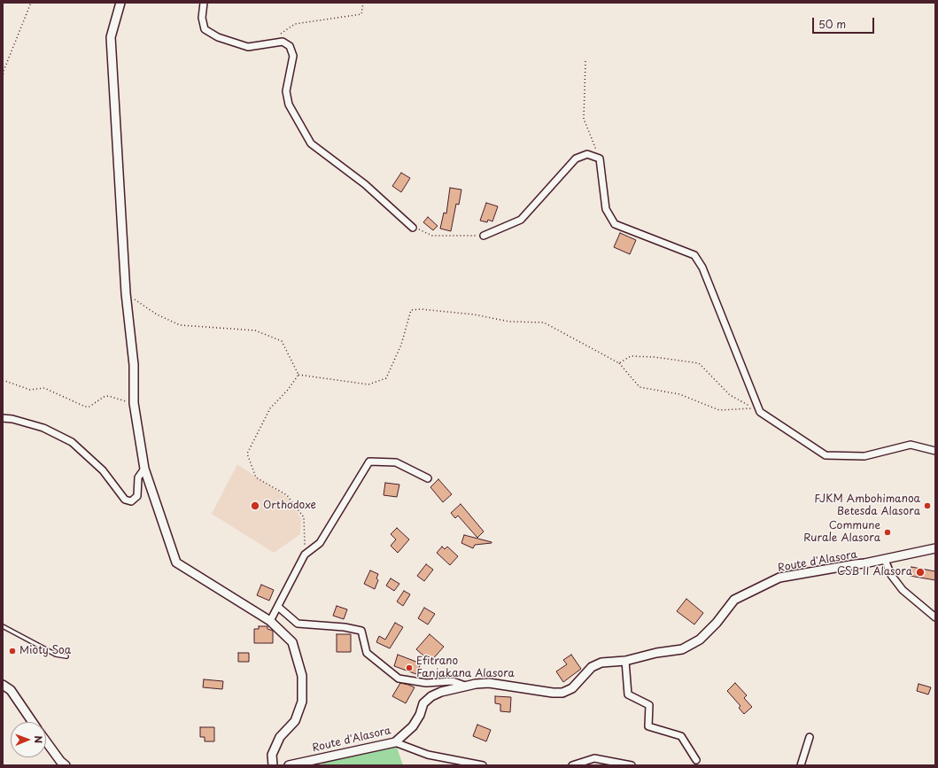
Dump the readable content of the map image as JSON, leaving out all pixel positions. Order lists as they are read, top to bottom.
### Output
{
  "streets": {
    "street": ["Route d'Alasora"]
  },
  "places": [
    "Orthodoxe",
    "FJKM Ambohimanoa Betesda Alasora",
    "Commune Rurale Alasora",
    "CSB II Alasora",
    "Mioty Soa",
    "Efitrano Fanjakana Alasora"
  ],
  "scale_bar": "50 m",
  "north": "right"
}
